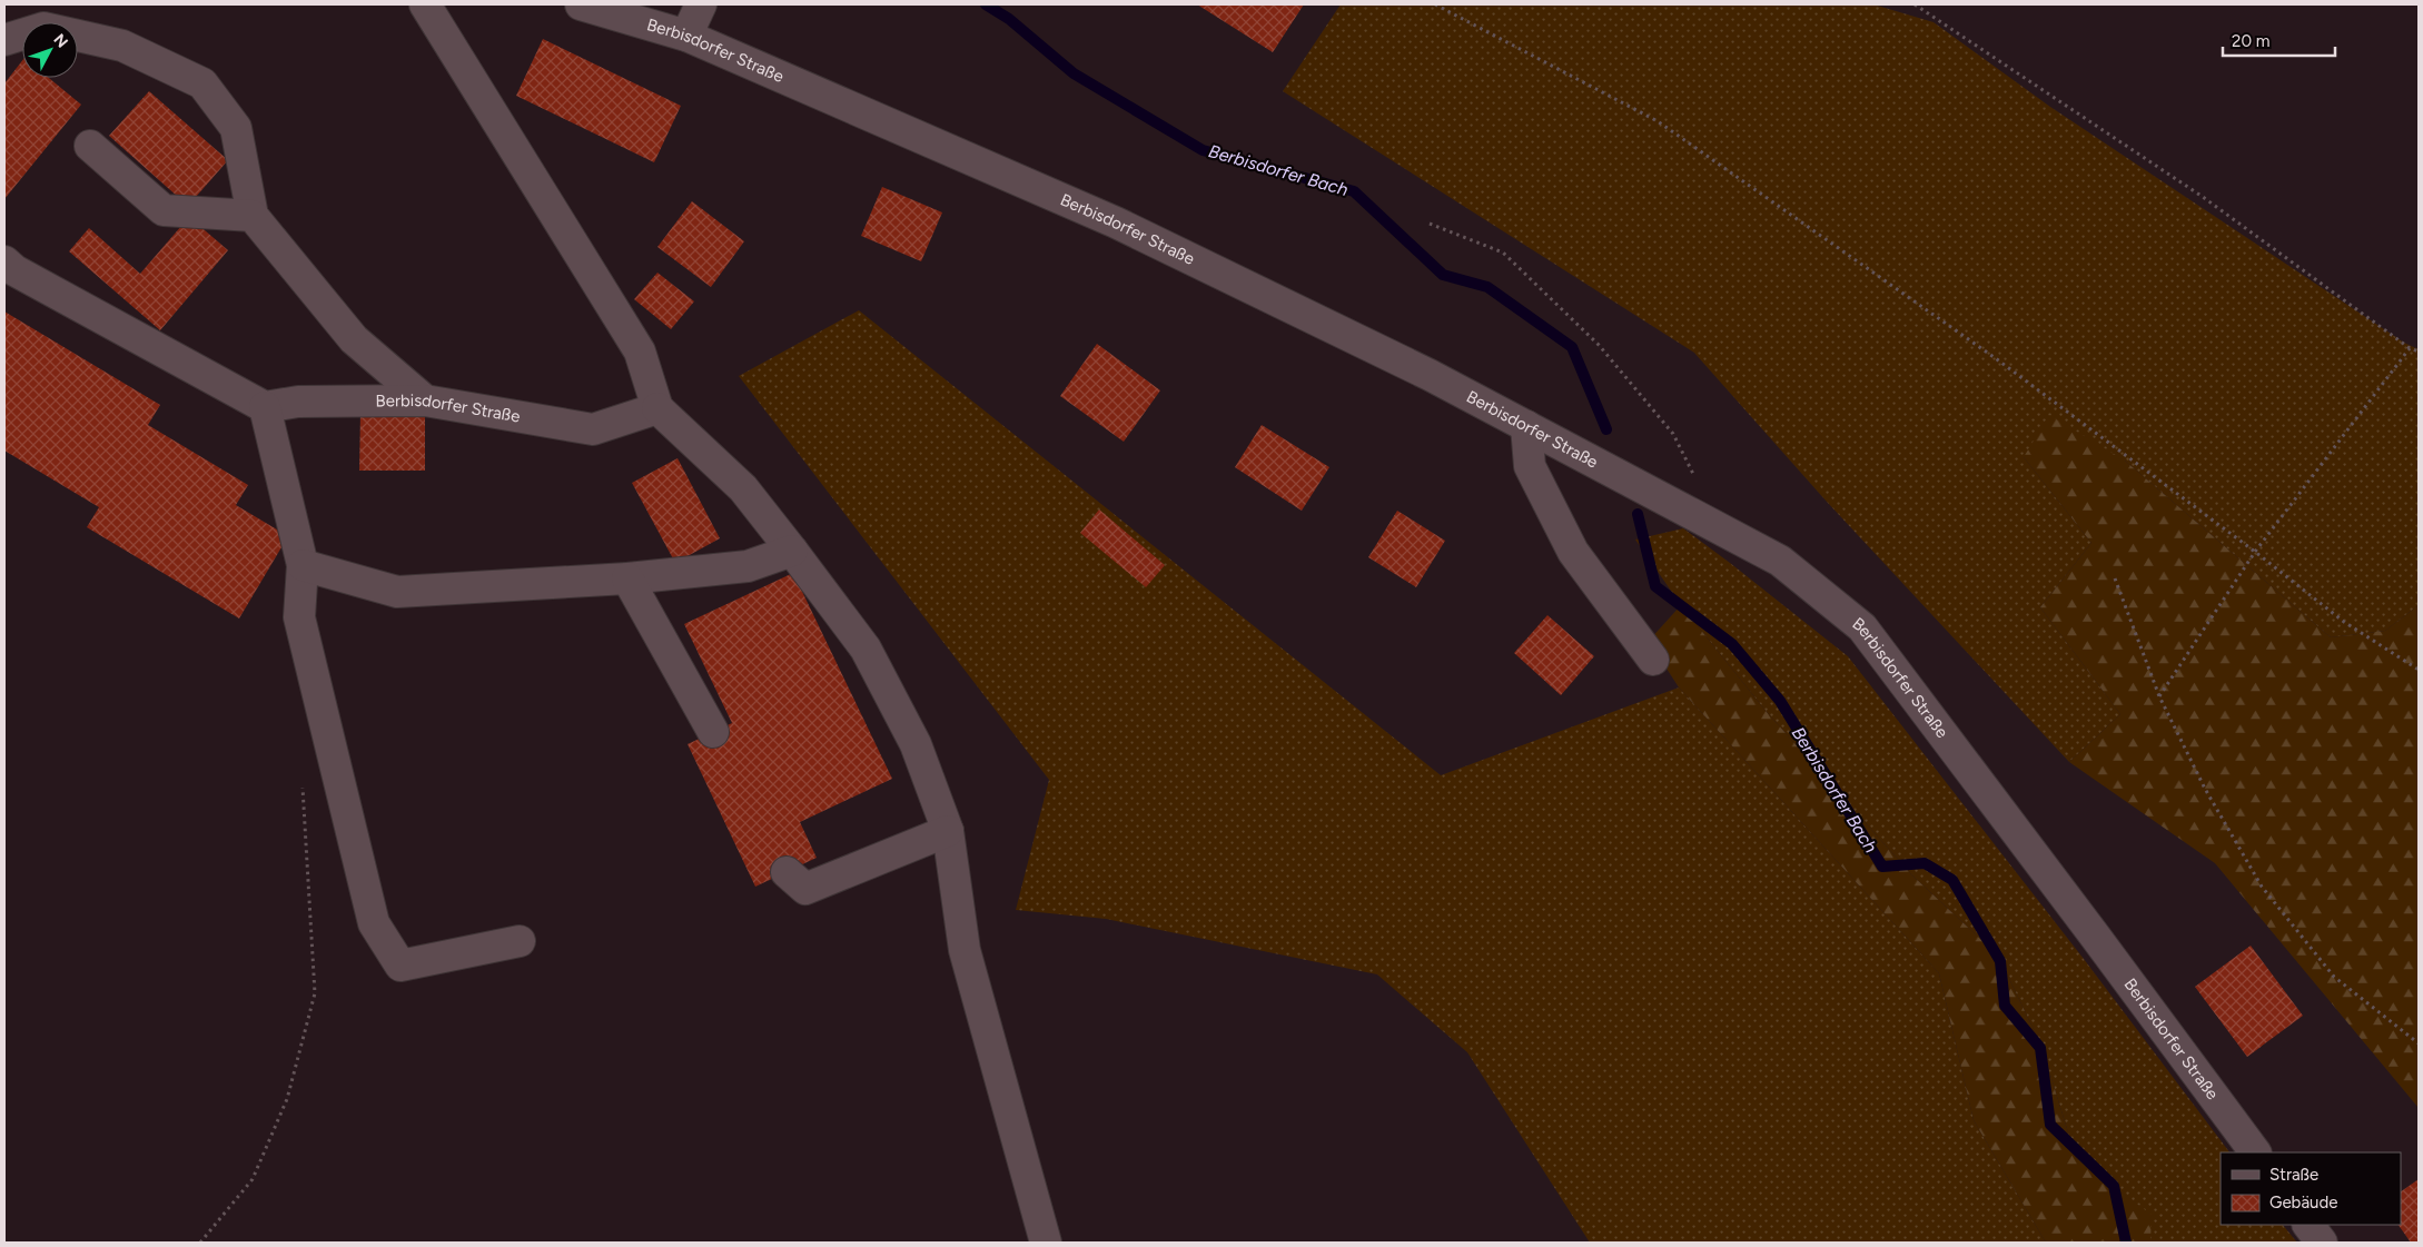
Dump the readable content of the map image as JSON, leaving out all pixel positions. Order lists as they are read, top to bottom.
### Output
{
  "streets": {
    "street": ["Berbisdorfer Straße"]
  },
  "water": ["Berbisdorfer Bach"],
  "legend": ["Straße", "Gebäude"],
  "scale_bar": "20 m",
  "north": "top right"
}
